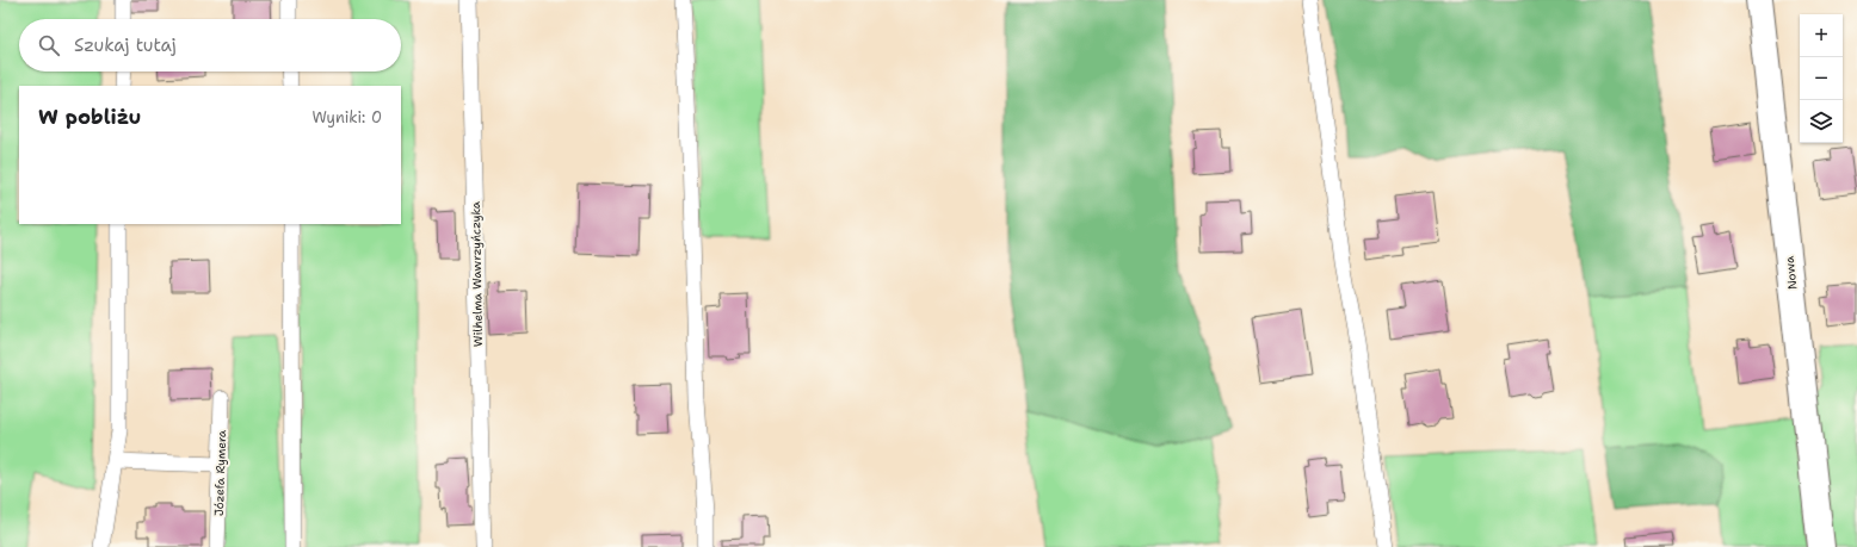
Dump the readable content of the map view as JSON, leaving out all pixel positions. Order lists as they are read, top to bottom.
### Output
{
  "streets": {
    "street": ["Nowa"],
    "lane": ["Wilhelma Wawrzyńczyka", "Józefa Rymera"]
  },
  "page": {
    "map_buttons": ["+", "−"],
    "search": "Szukaj tutaj",
    "heading": ["W pobliżu", "Wyniki: 0"]
  }
}
